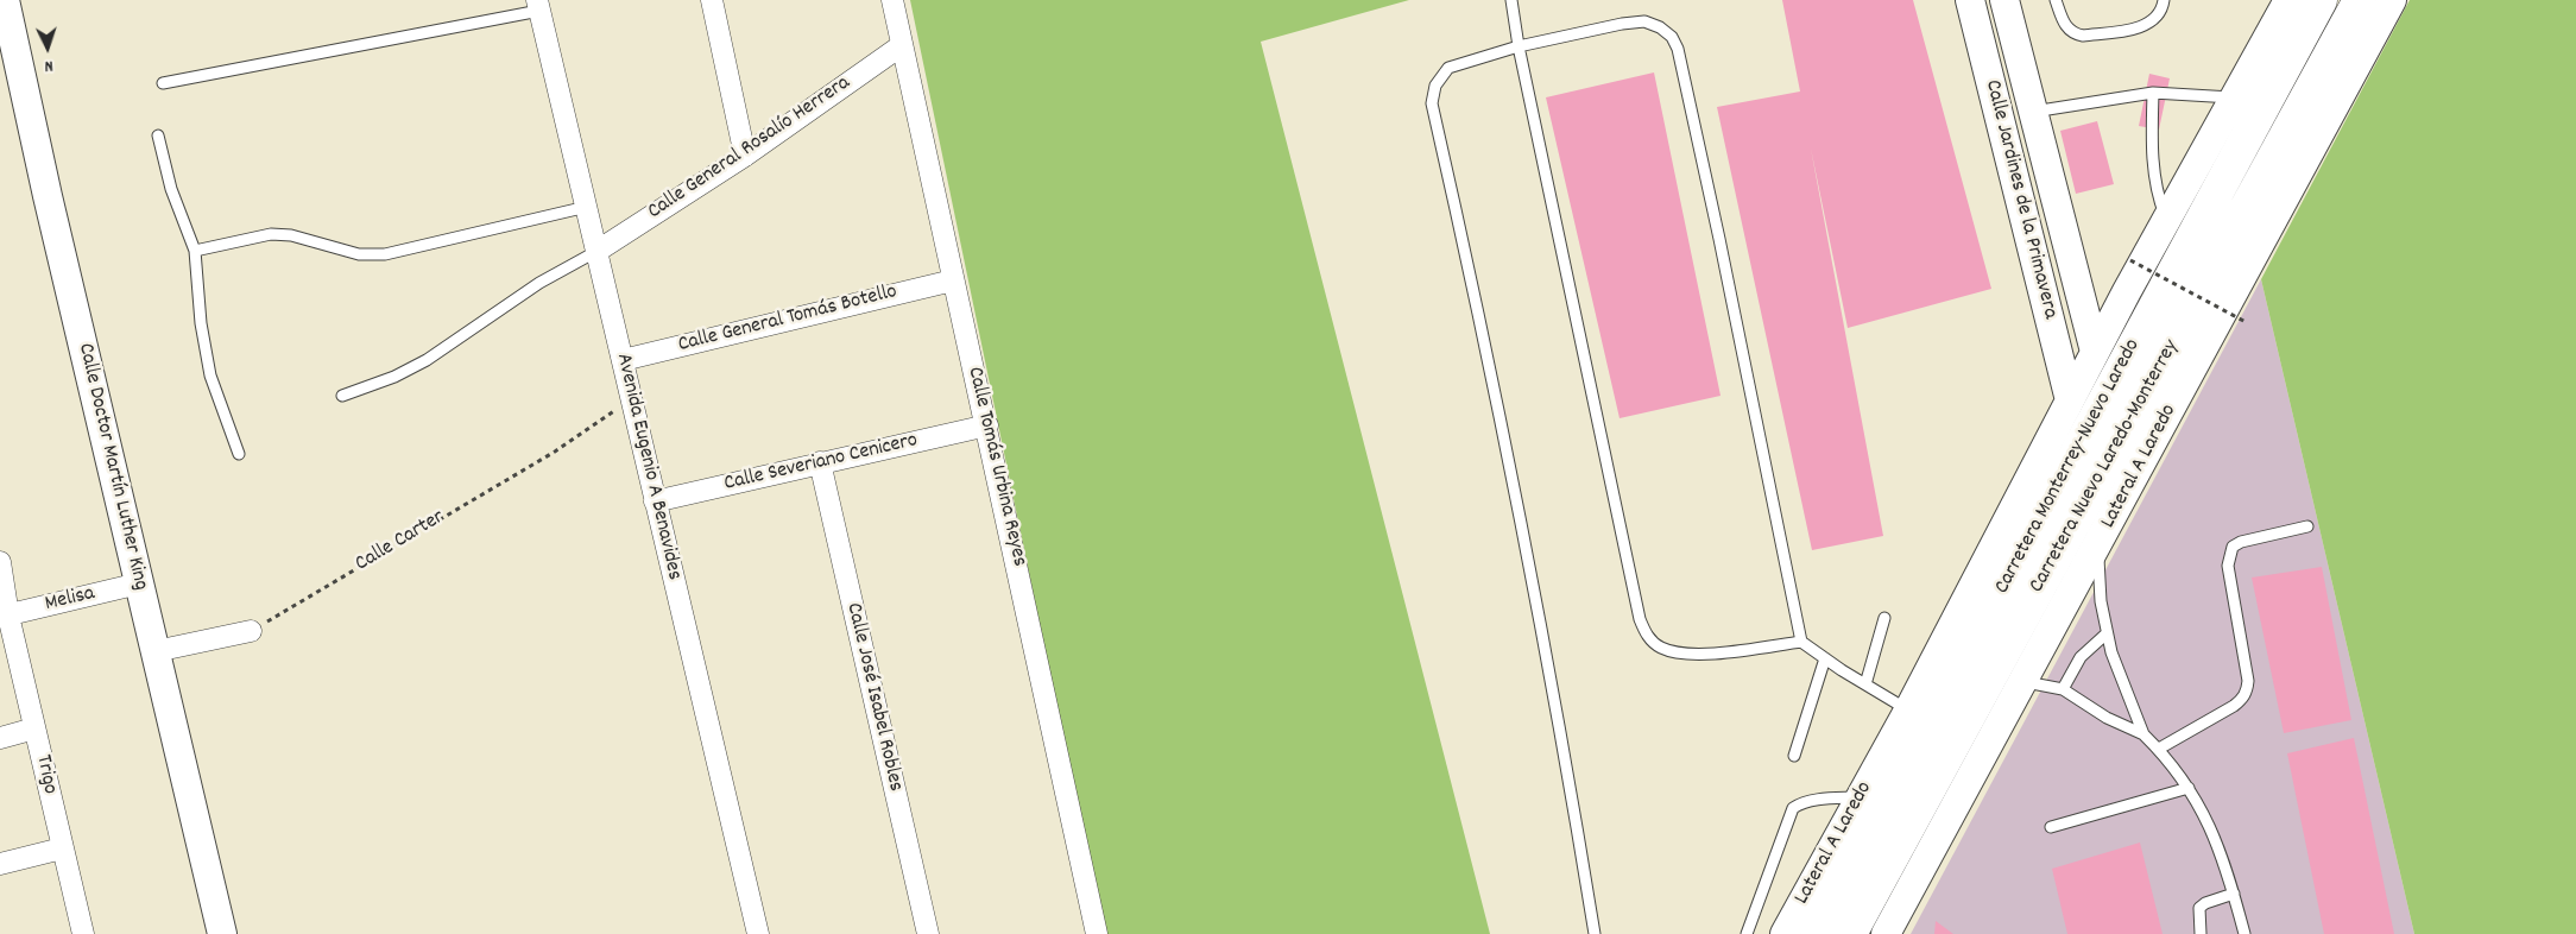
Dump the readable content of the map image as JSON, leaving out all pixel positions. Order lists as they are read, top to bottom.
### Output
{
  "streets": {
    "highway": ["Carretera Monterrey-Nuevo Laredo", "Carretera Nuevo Laredo-Monterrey"],
    "street": [
      "Calle General Rosalío Herrera",
      "Calle Jardines de la Primavera",
      "Calle General Tomás Botello",
      "Calle Severiano Cenicero",
      "Calle Doctor Martín Luther King",
      "Avenida Eugenio A Benavides",
      "Calle Tomás Urbina Reyes",
      "Lateral A Laredo",
      "Melisa",
      "Calle José Isabel Robles",
      "Trigo"
    ],
    "path": ["Calle Carter"]
  },
  "crossings": [
    ["Calle General Rosalío Herrera", "Avenida Eugenio A Benavides"],
    ["Calle General Rosalío Herrera", "Calle Tomás Urbina Reyes"],
    ["Calle General Tomás Botello", "Avenida Eugenio A Benavides"],
    ["Calle General Tomás Botello", "Calle Tomás Urbina Reyes"],
    ["Calle Severiano Cenicero", "Avenida Eugenio A Benavides"],
    ["Calle Severiano Cenicero", "Calle Tomás Urbina Reyes"],
    ["Calle Severiano Cenicero", "Calle José Isabel Robles"],
    ["Calle Doctor Martín Luther King", "Melisa"],
    ["Avenida Eugenio A Benavides", "Calle Carter"],
    ["Carretera Monterrey-Nuevo Laredo", "Lateral A Laredo"],
    ["Melisa", "Trigo"]
  ],
  "north": "bottom"
}
